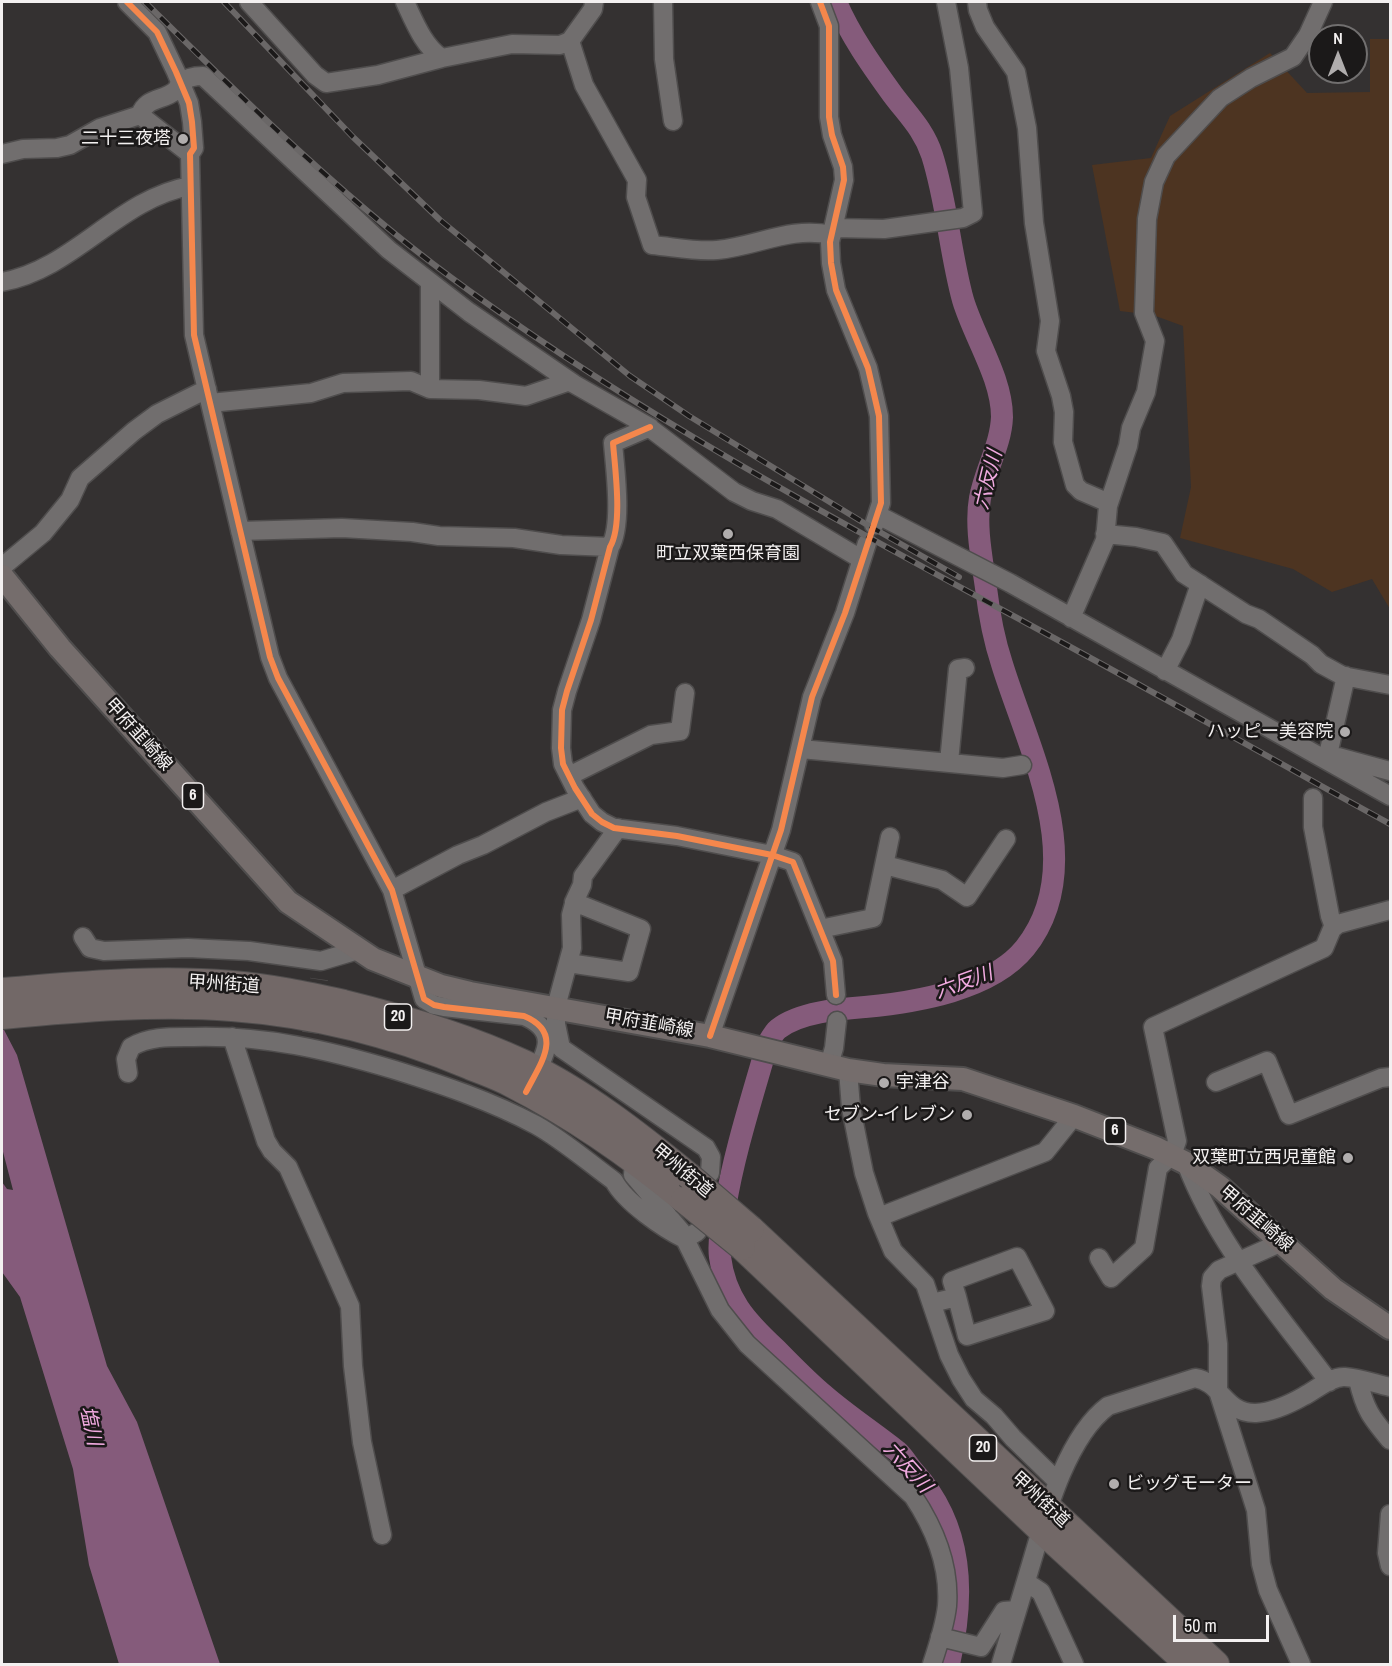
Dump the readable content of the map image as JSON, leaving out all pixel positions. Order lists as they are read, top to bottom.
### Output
{
  "streets": {
    "highway": ["甲州街道", "20"],
    "main road": ["甲府韮崎線", "6"]
  },
  "water": ["六反川", "塩川"],
  "places": [
    "二十三夜塔",
    "町立双葉西保育園",
    "ハッピー美容院",
    "宇津谷",
    "セブン-イレブン",
    "双葉町立西児童館",
    "ビッグモーター"
  ],
  "scale_bar": "50 m",
  "north": "top"
}
